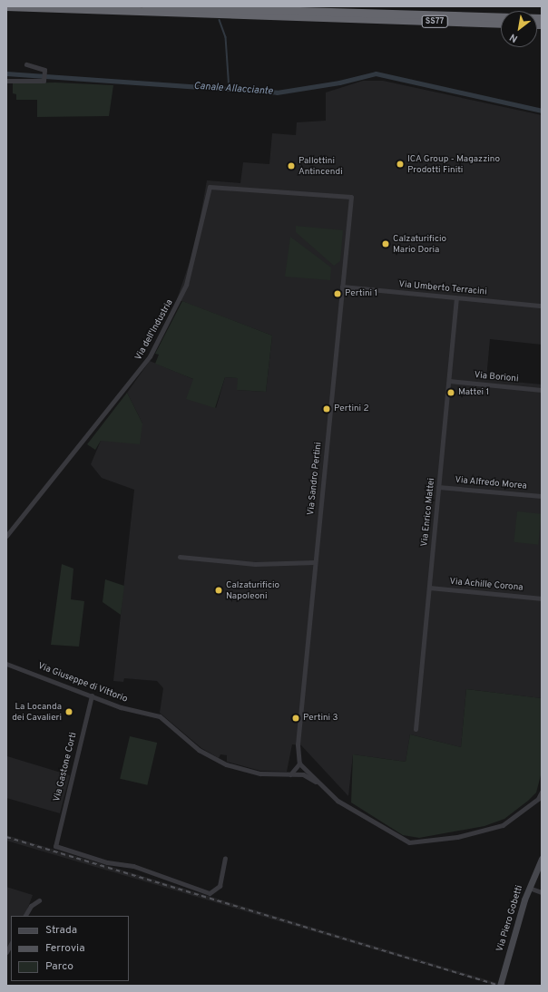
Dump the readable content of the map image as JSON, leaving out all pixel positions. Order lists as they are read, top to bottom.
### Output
{
  "streets": {
    "highway": ["SS77"],
    "street": [
      "Via Umberto Terracini",
      "Via dell'Industria",
      "Via Borioni",
      "Via Sandro Pertini",
      "Via Alfredo Morea",
      "Via Enrico Mattei",
      "Via Achille Corona",
      "Via Giuseppe di Vittorio",
      "Via Gastone Corti",
      "Via Piero Gobetti"
    ]
  },
  "crossings": [
    ["Via Umberto Terracini", "Via Sandro Pertini"],
    ["Via Umberto Terracini", "Via Enrico Mattei"],
    ["Via dell'Industria", "Via Sandro Pertini"],
    ["Via Borioni", "Via Enrico Mattei"],
    ["Via Sandro Pertini", "Via Giuseppe di Vittorio"],
    ["Via Alfredo Morea", "Via Enrico Mattei"],
    ["Via Enrico Mattei", "Via Achille Corona"],
    ["Via Giuseppe di Vittorio", "Via Gastone Corti"]
  ],
  "water": ["Canale Allacciante"],
  "places": [
    "ICA Group - Magazzino Prodotti Finiti",
    "Pallottini Antincendi",
    "Calzaturificio Mario Doria",
    "Pertini 1",
    "Mattei 1",
    "Pertini 2",
    "Calzaturificio Napoleoni",
    "La Locanda dei Cavalieri",
    "Pertini 3"
  ],
  "legend": ["Strada", "Ferrovia", "Parco"],
  "north": "bottom left"
}
